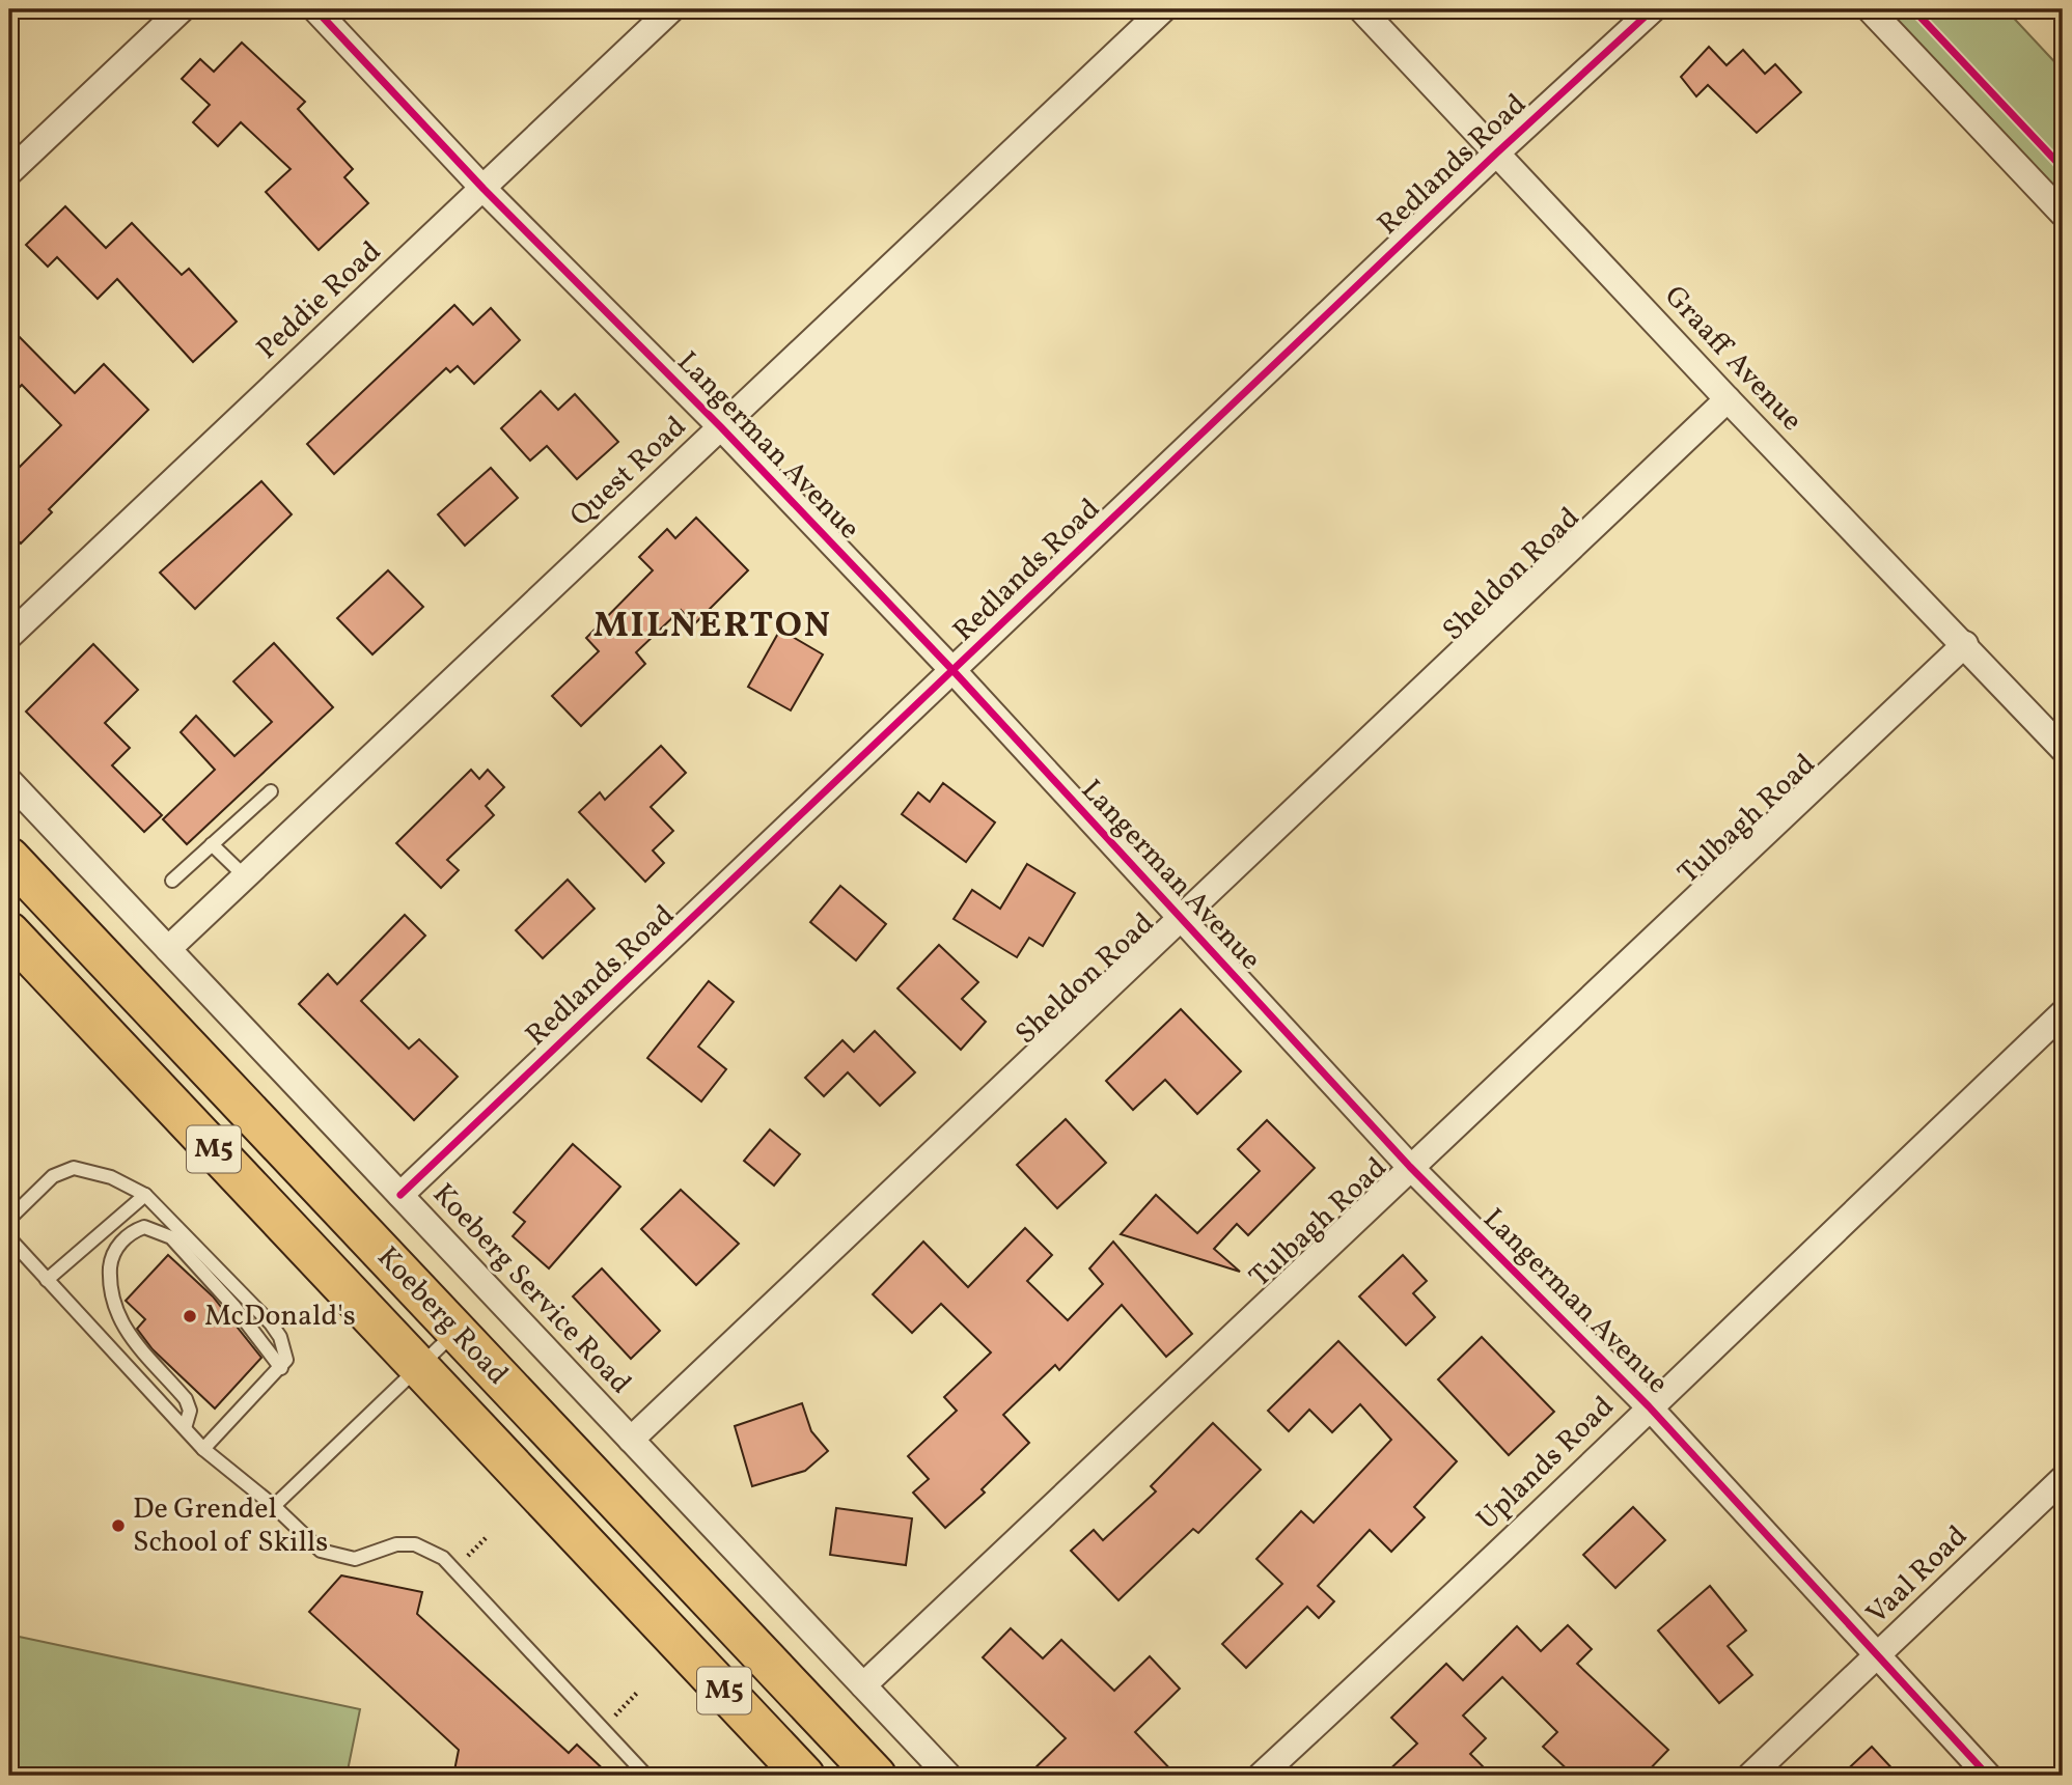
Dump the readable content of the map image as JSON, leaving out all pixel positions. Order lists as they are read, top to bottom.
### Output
{
  "streets": {
    "main road": ["M5", "Koeberg Road"],
    "street": [
      "Redlands Road",
      "Peddie Road",
      "Graaff Avenue",
      "Langerman Avenue",
      "Quest Road",
      "Sheldon Road",
      "Tulbagh Road",
      "Koeberg Service Road",
      "Uplands Road",
      "Vaal Road"
    ]
  },
  "crossings": [
    ["Redlands Road", "Graaff Avenue"],
    ["Redlands Road", "Langerman Avenue"],
    ["Redlands Road", "Koeberg Service Road"],
    ["Peddie Road", "Langerman Avenue"],
    ["Graaff Avenue", "Sheldon Road"],
    ["Graaff Avenue", "Tulbagh Road"],
    ["Langerman Avenue", "Quest Road"],
    ["Langerman Avenue", "Sheldon Road"],
    ["Langerman Avenue", "Tulbagh Road"],
    ["Langerman Avenue", "Uplands Road"],
    ["Langerman Avenue", "Vaal Road"],
    ["Quest Road", "Koeberg Service Road"],
    ["Sheldon Road", "Koeberg Service Road"],
    ["Tulbagh Road", "Koeberg Service Road"]
  ],
  "districts": ["MILNERTON"],
  "places": ["McDonald's", "De Grendel School of Skills"]
}
